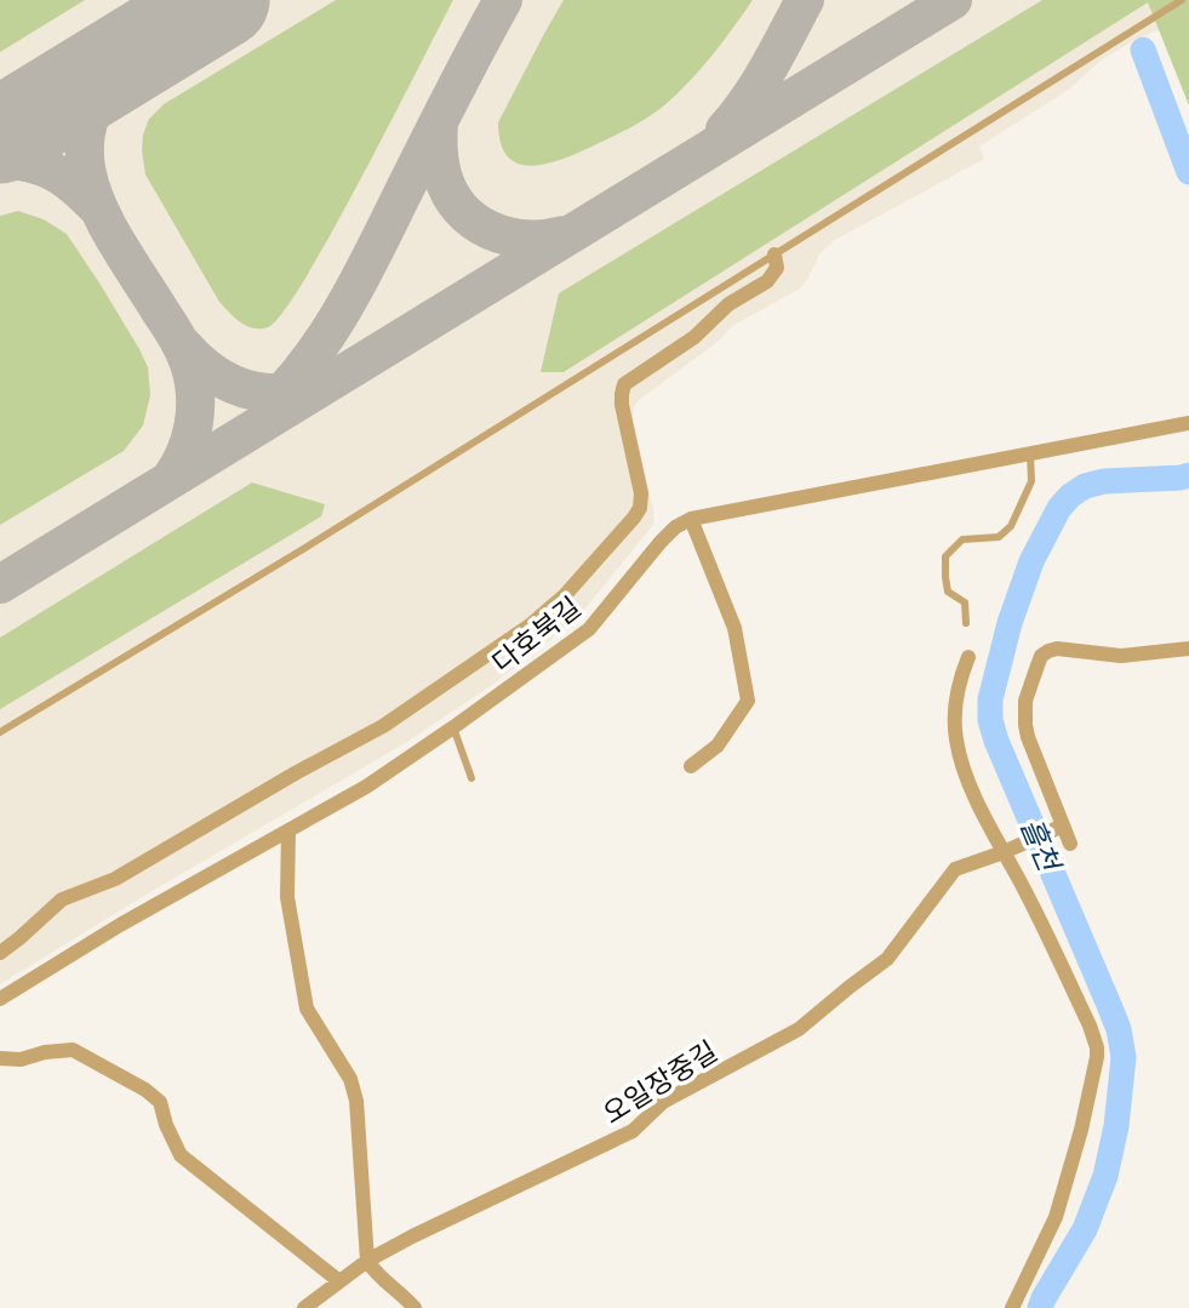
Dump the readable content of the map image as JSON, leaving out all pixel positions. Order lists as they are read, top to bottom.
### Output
{
  "streets": {
    "street": ["다호북길", "오일장중길"]
  },
  "water": ["흘천"]
}
